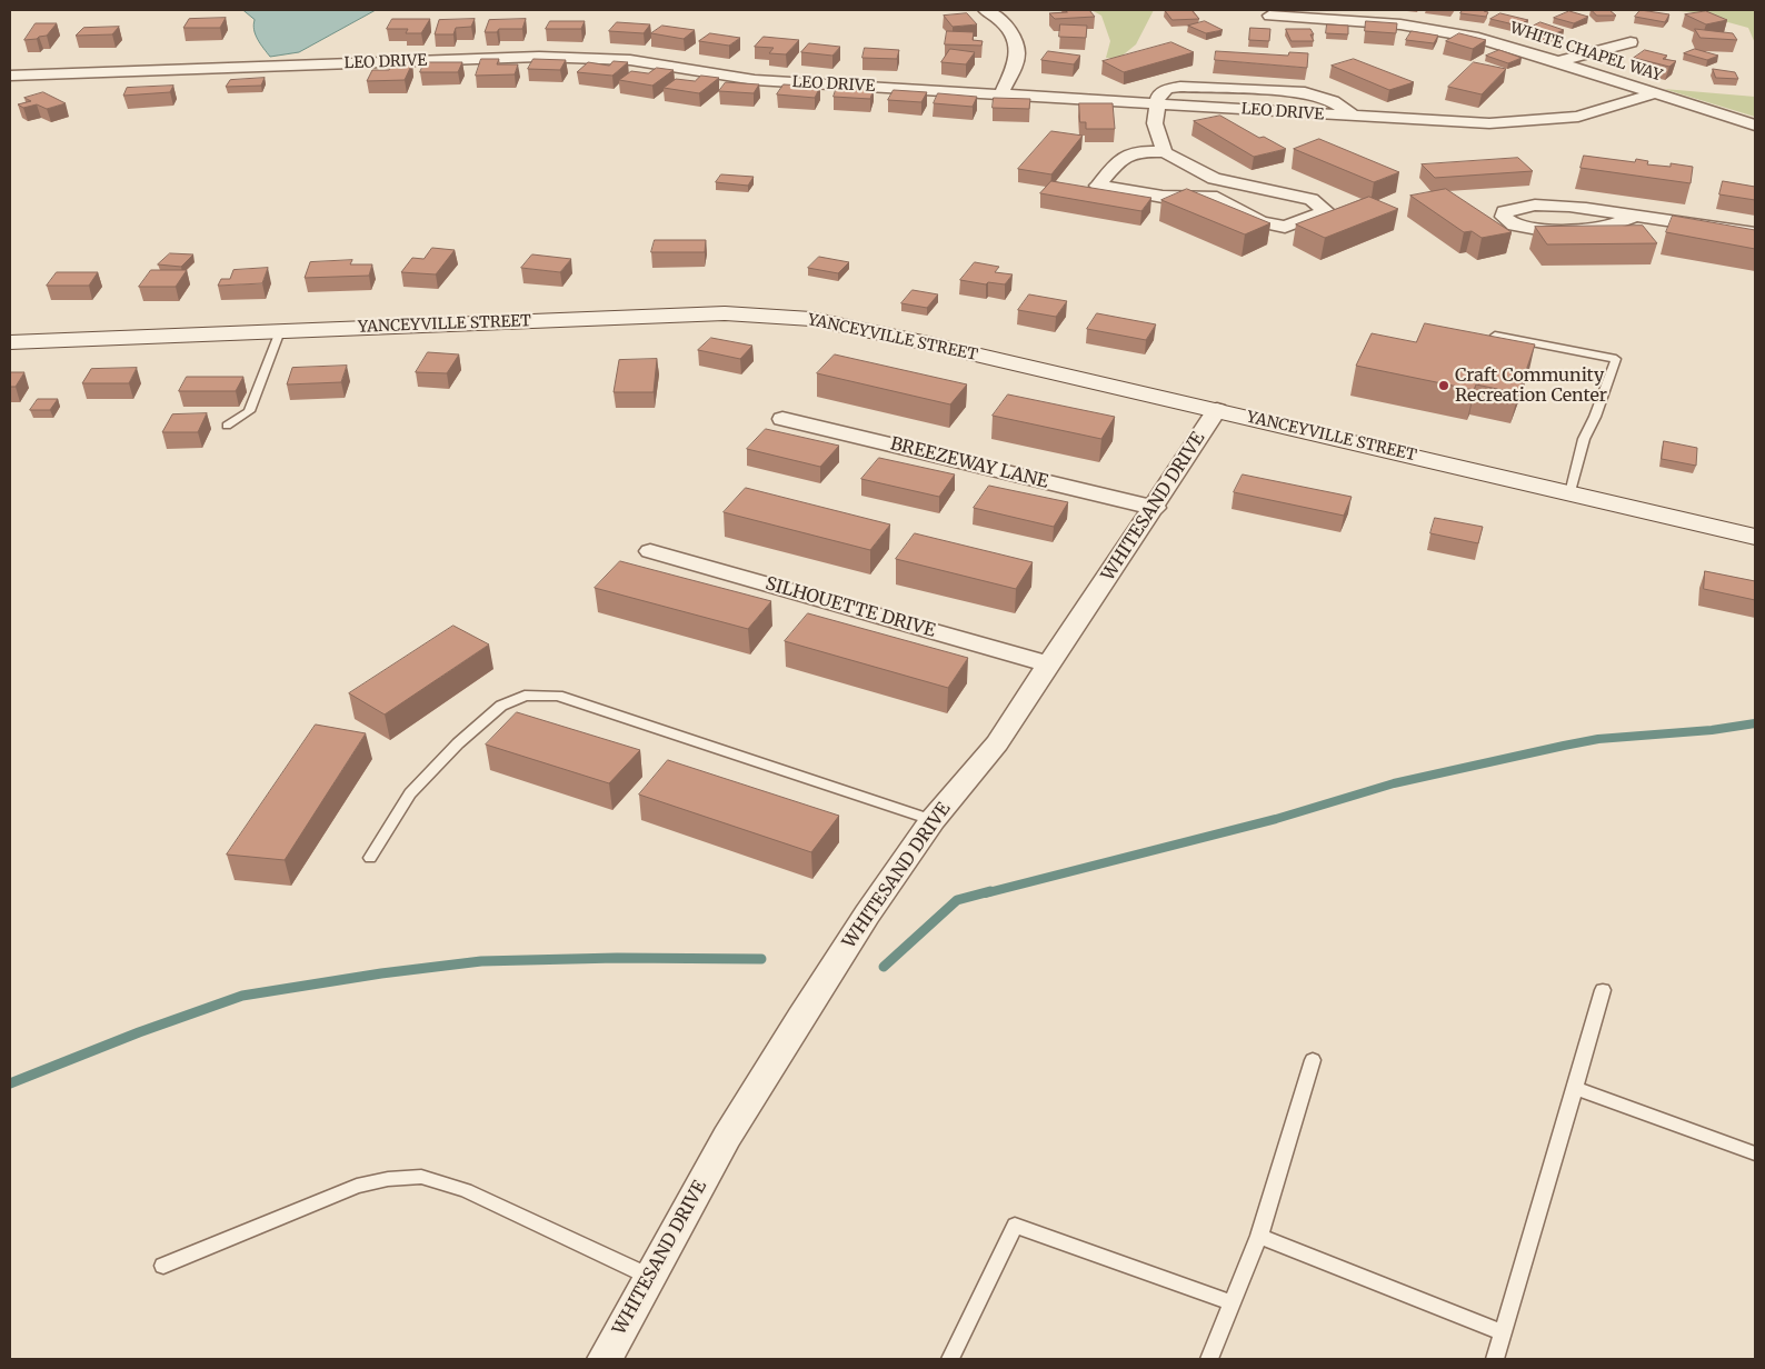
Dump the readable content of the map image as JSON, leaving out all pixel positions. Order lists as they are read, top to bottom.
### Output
{
  "streets": {
    "main road": ["YANCEYVILLE STREET"],
    "street": [
      "WHITE CHAPEL WAY",
      "LEO DRIVE",
      "BREEZEWAY LANE",
      "WHITESAND DRIVE",
      "SILHOUETTE DRIVE"
    ]
  },
  "crossings": [
    ["YANCEYVILLE STREET", "WHITESAND DRIVE"],
    ["BREEZEWAY LANE", "WHITESAND DRIVE"],
    ["WHITESAND DRIVE", "SILHOUETTE DRIVE"]
  ],
  "places": ["Craft Community Recreation Center"]
}
